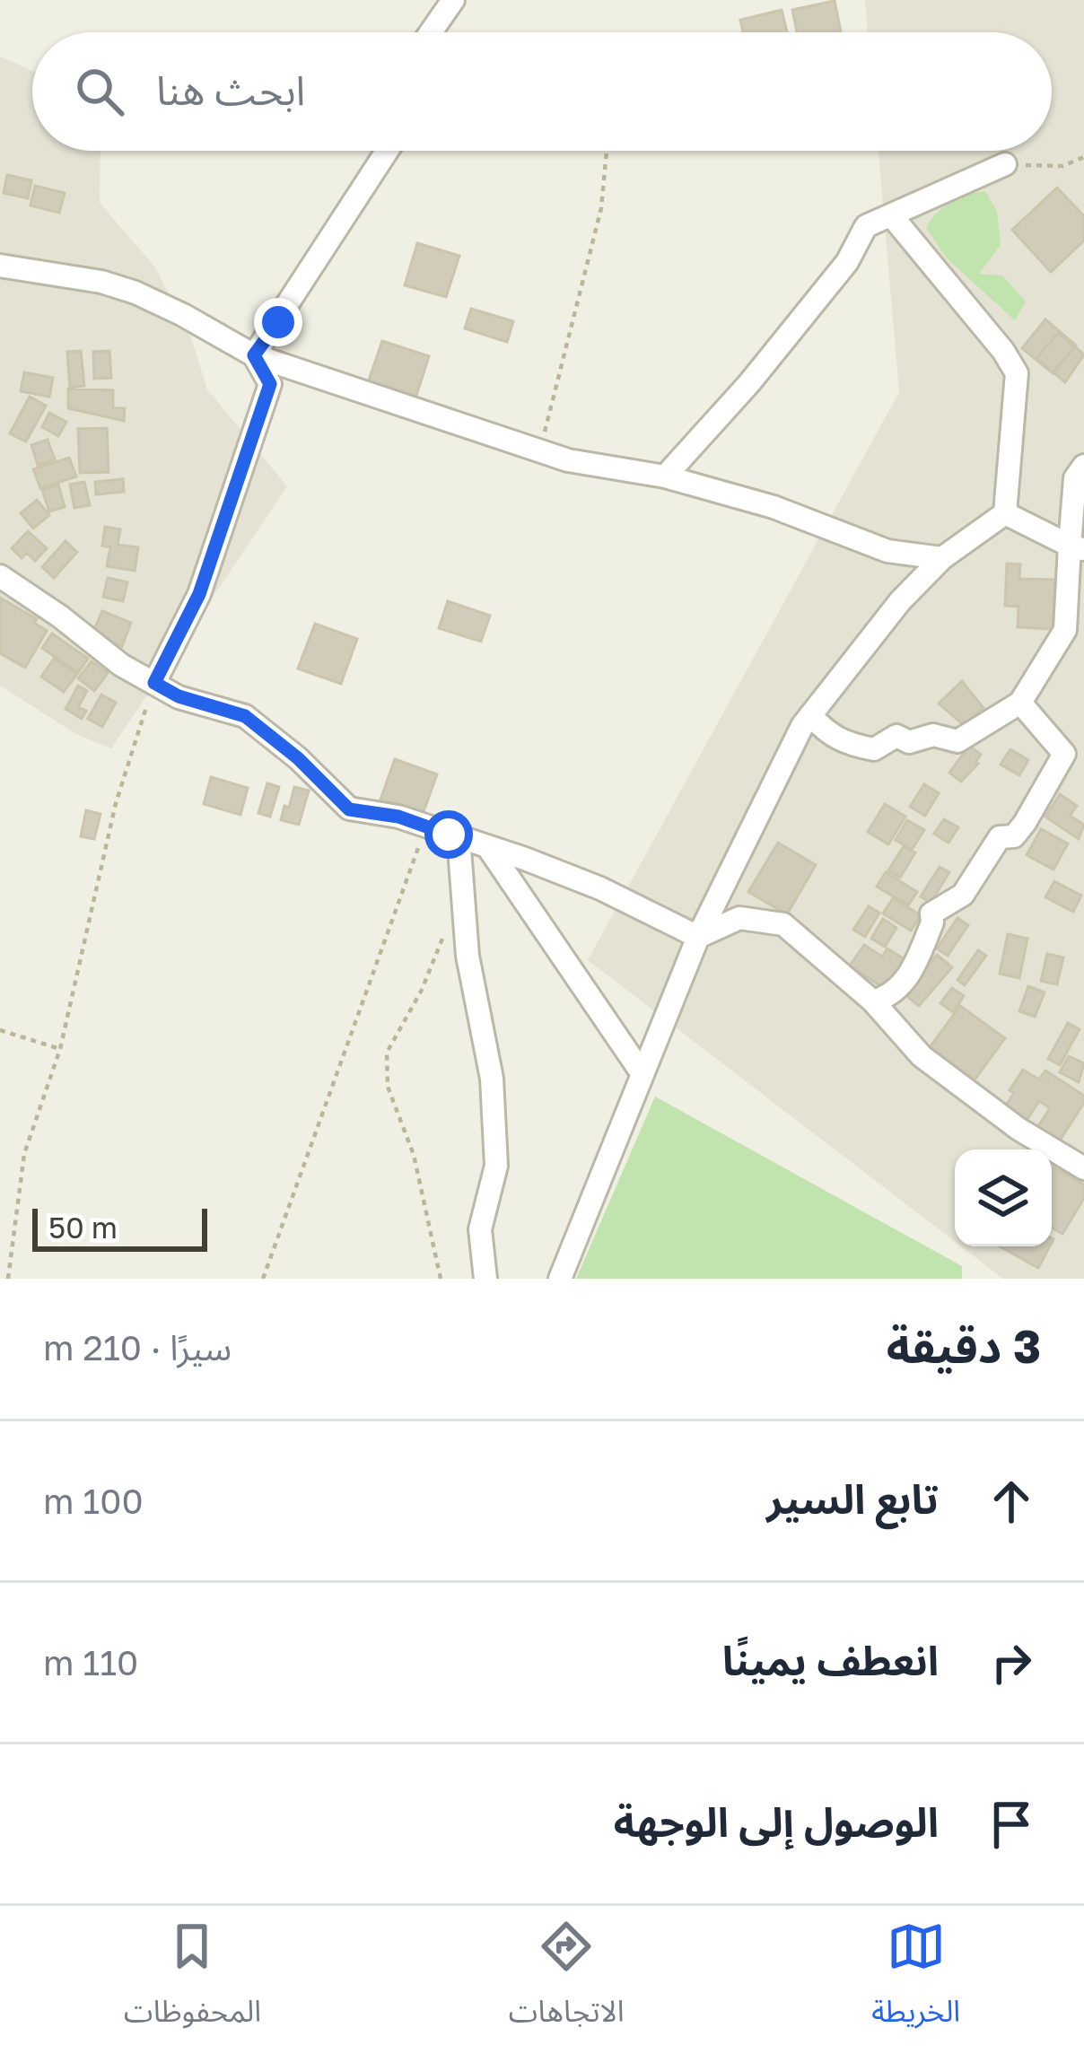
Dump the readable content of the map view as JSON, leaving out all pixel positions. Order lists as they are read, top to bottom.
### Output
{
  "scale_bar": "50 m",
  "page": {
    "search": "ابحث هنا",
    "scale": "50 m",
    "heading": ["3 دقيقة", "سيرًا · 210 m"],
    "list": [
      ["تابع السير", "100 m"],
      ["انعطف يمينًا", "110 m"],
      "الوصول إلى الوجهة"
    ],
    "nav": ["الخريطة", "الاتجاهات", "المحفوظات"]
  }
}
